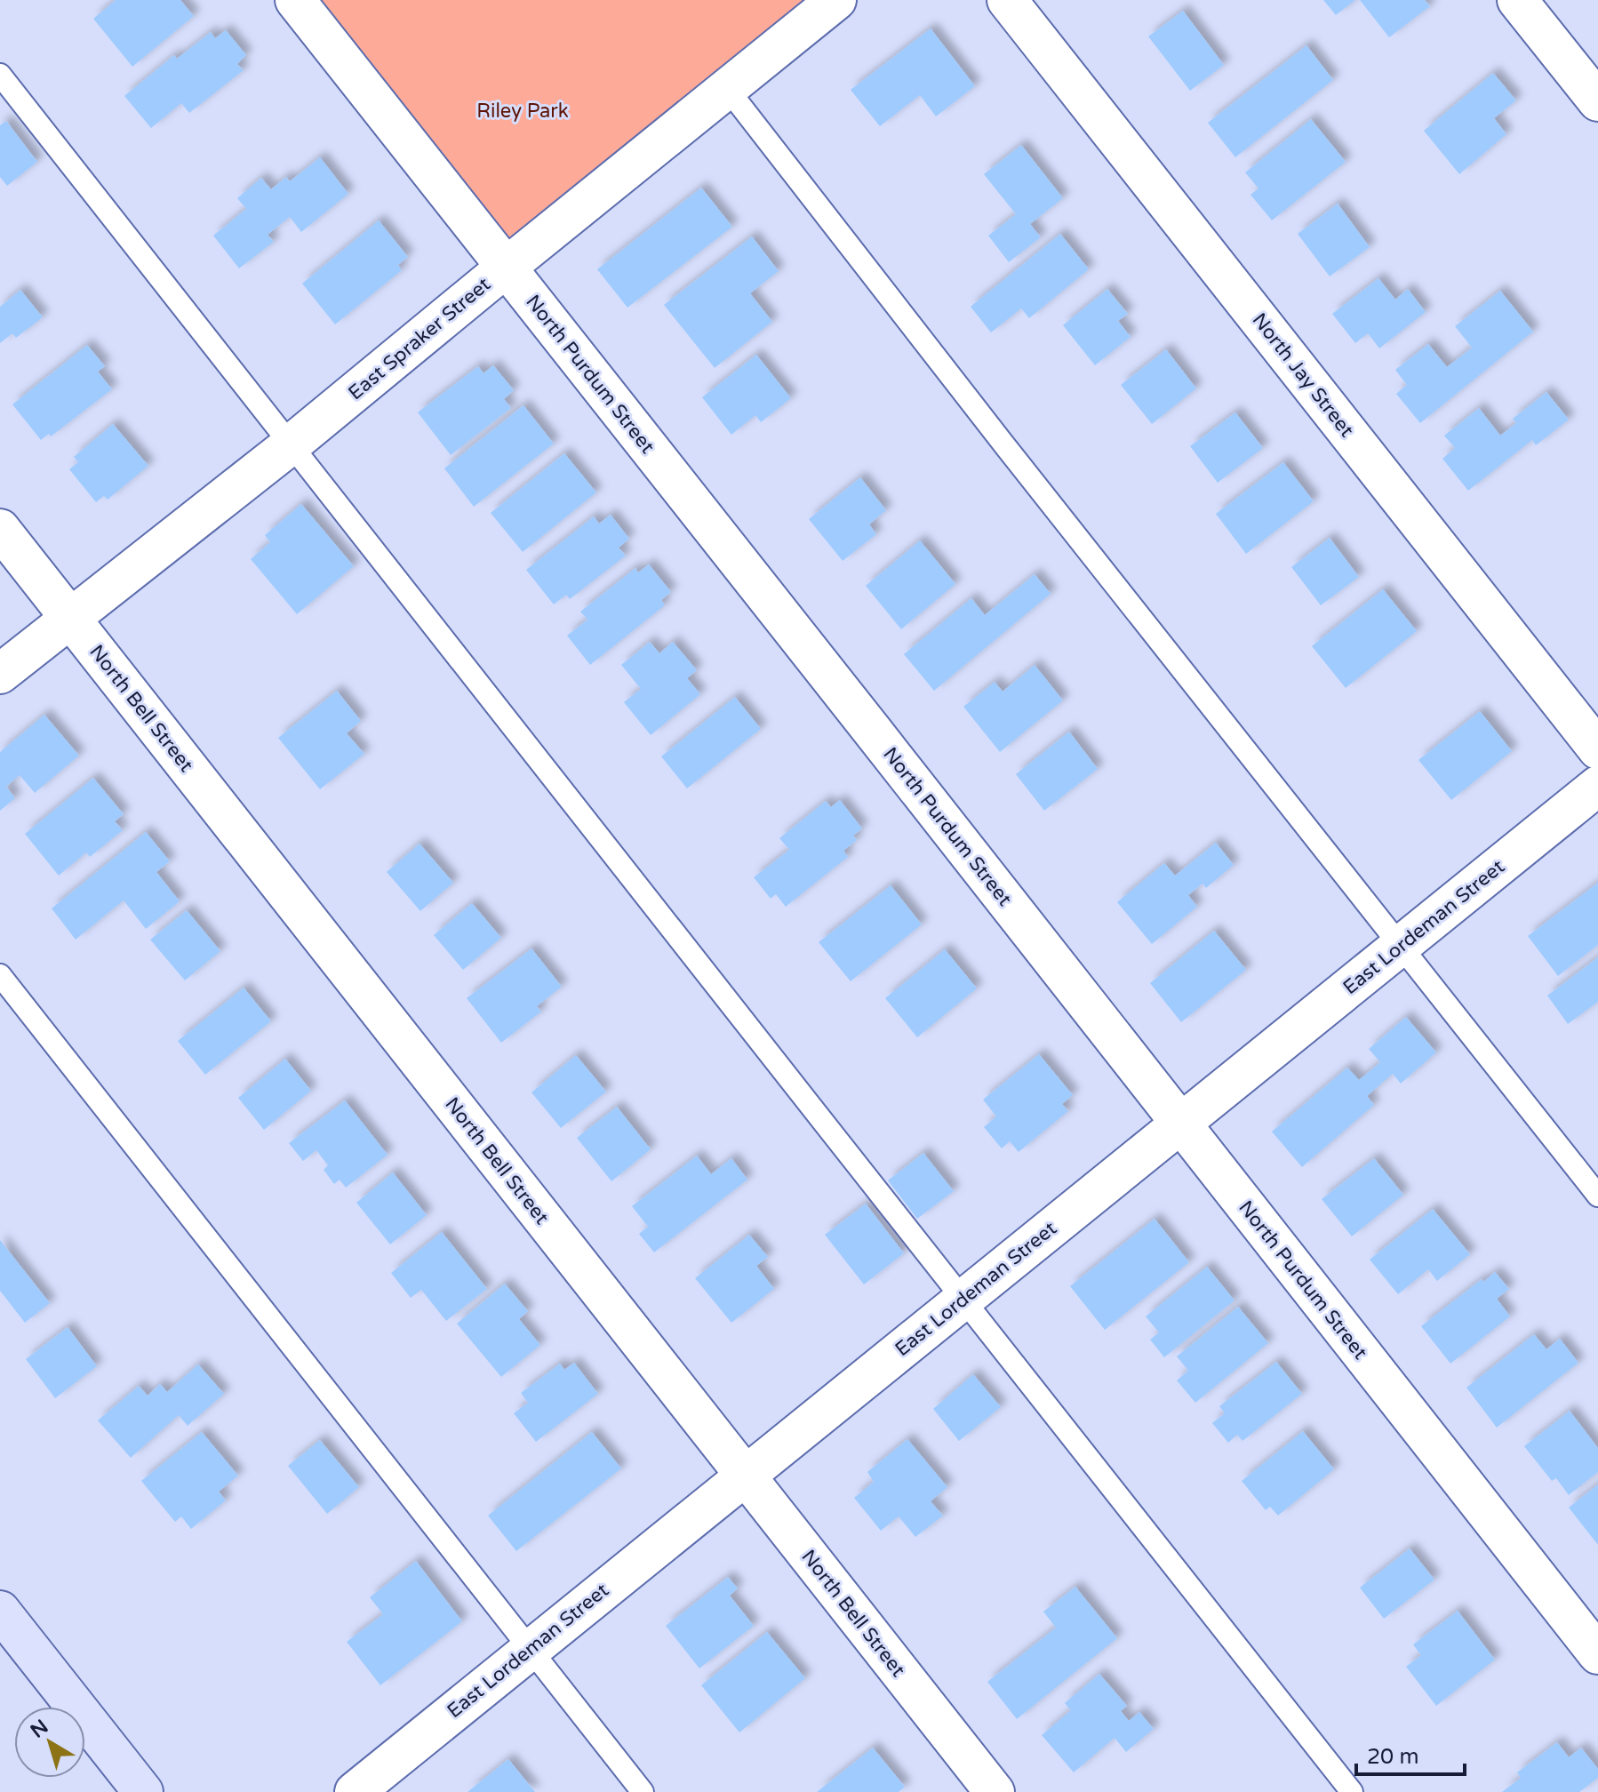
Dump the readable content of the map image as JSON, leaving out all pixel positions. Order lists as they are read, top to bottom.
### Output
{
  "streets": {
    "street": [
      "East Spraker Street",
      "North Purdum Street",
      "North Jay Street",
      "North Bell Street",
      "East Lordeman Street"
    ]
  },
  "crossings": [
    ["East Spraker Street", "North Purdum Street"],
    ["East Spraker Street", "North Bell Street"],
    ["North Purdum Street", "East Lordeman Street"],
    ["North Bell Street", "East Lordeman Street"]
  ],
  "parks": ["Riley Park"],
  "scale_bar": "20 m",
  "north": "top left"
}
